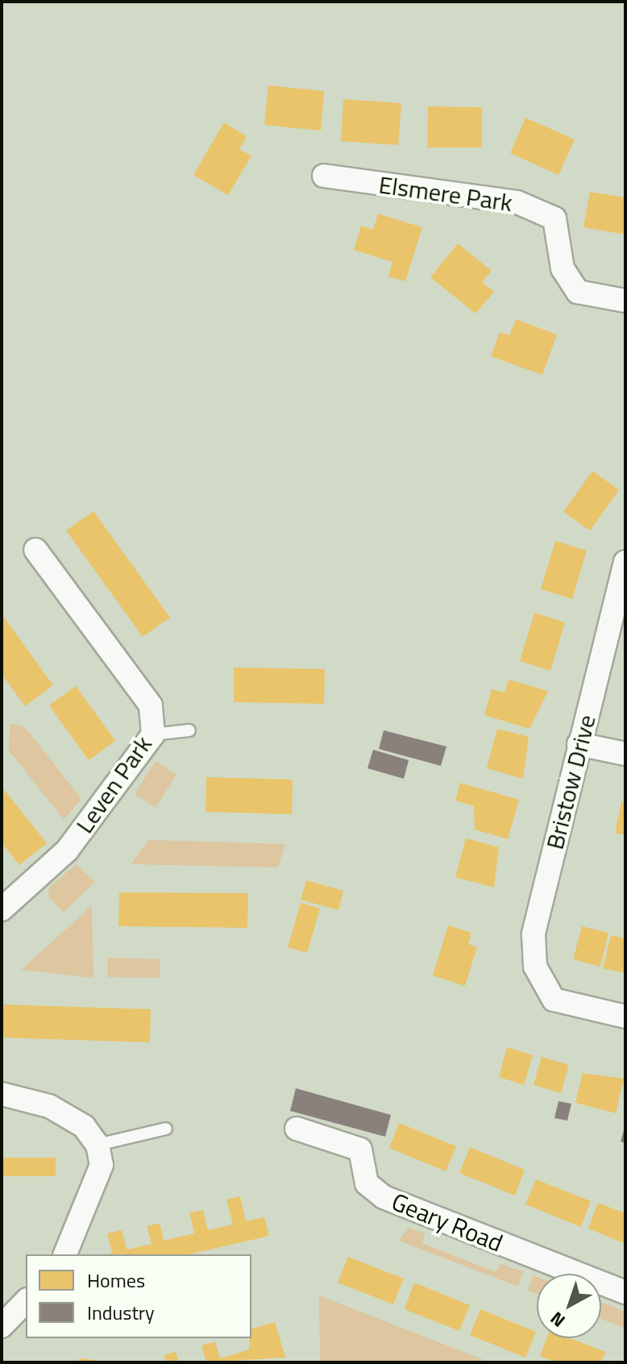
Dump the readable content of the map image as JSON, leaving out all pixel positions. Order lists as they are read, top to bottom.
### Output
{
  "streets": {
    "street": [
      "Elsmere Park",
      "Bristow Drive",
      "Leven Park",
      "Geary Road"
    ]
  },
  "legend": ["Homes", "Industry"],
  "north": "bottom left"
}
